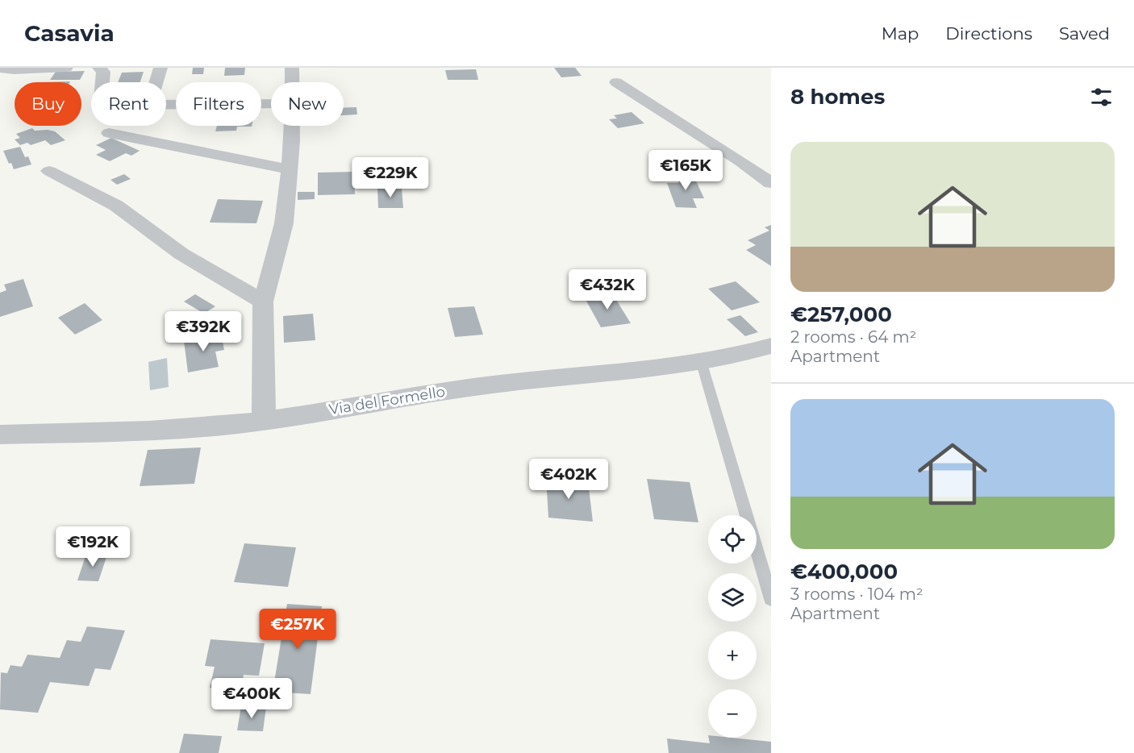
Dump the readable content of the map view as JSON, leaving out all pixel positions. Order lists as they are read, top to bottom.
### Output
{
  "streets": {
    "street": ["Via del Formello"]
  },
  "page": {
    "header": "Casavia",
    "nav": ["Map", "Directions", "Saved"],
    "heading": "8 homes",
    "chip": [
      "Buy",
      "Rent",
      "Filters",
      "New"
    ],
    "list": [
      {
        "name": "€257,000",
        "note": "2 rooms · 64 m² · Apartment"
      },
      {
        "name": "€400,000",
        "note": "3 rooms · 104 m² · Apartment"
      }
    ],
    "price": [
      "€165K",
      "€229K",
      "€432K",
      "€392K",
      "€402K",
      "€192K",
      "€257K",
      "€400K"
    ],
    "map_buttons": ["+", "−"]
  }
}
